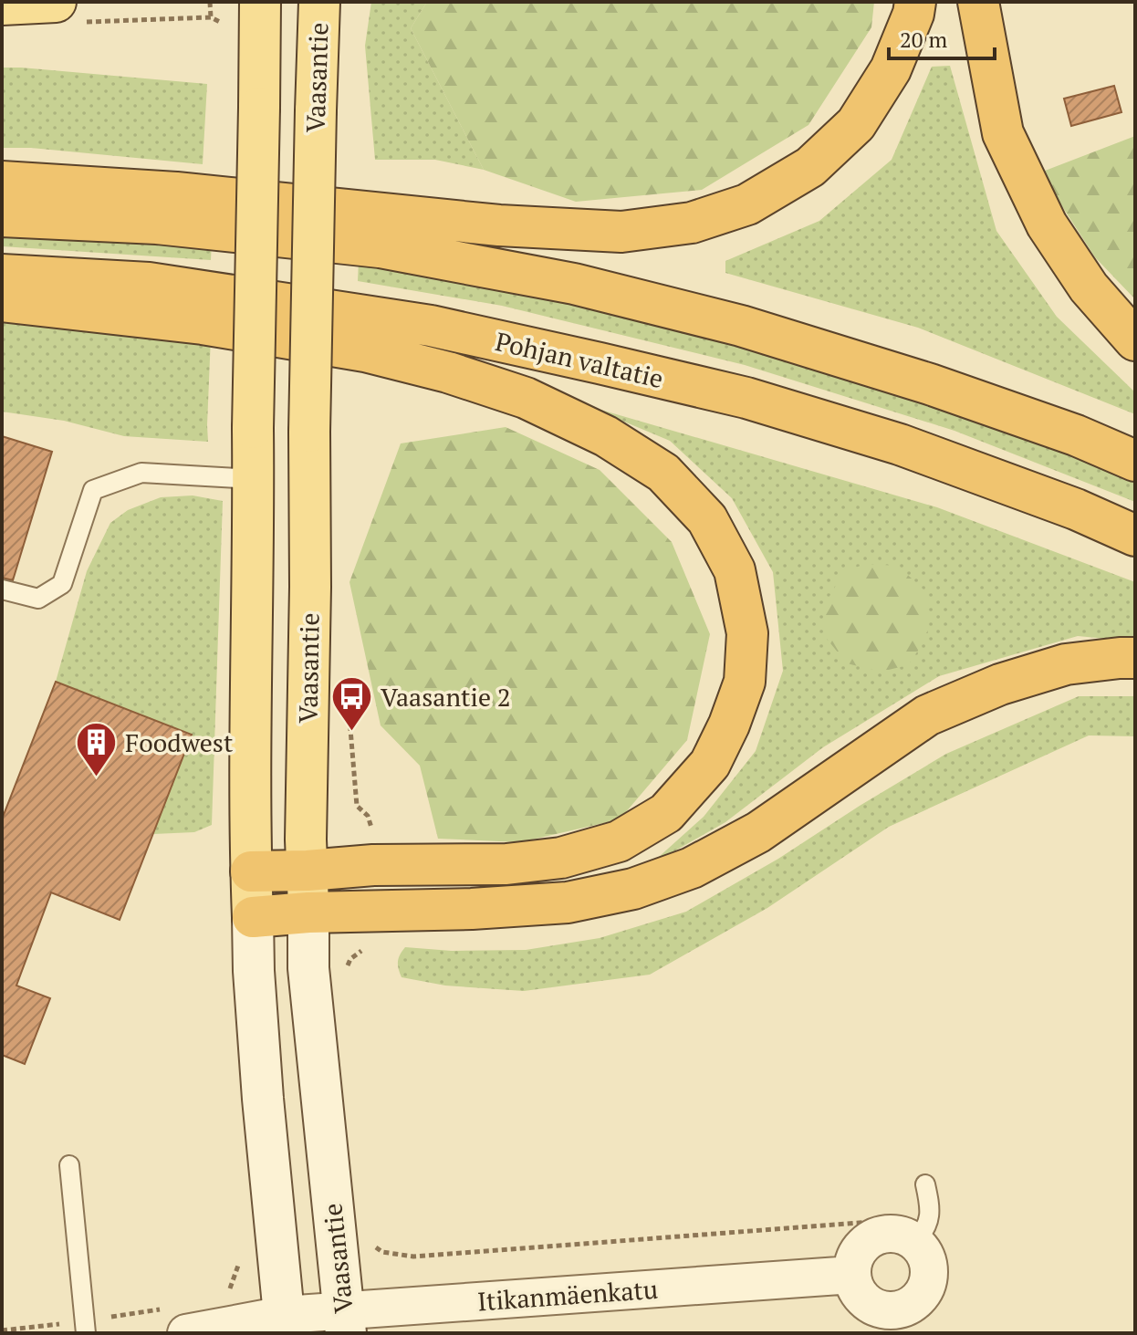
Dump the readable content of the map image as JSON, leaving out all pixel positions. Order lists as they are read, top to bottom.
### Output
{
  "streets": {
    "highway": ["Pohjan valtatie"],
    "main road": ["Vaasantie"],
    "street": ["Itikanmäenkatu"]
  },
  "crossings": [
    ["Vaasantie", "Itikanmäenkatu"]
  ],
  "places": {
    "bus stop": ["Vaasantie 2"],
    "building": ["Foodwest"]
  },
  "scale_bar": "20 m"
}
